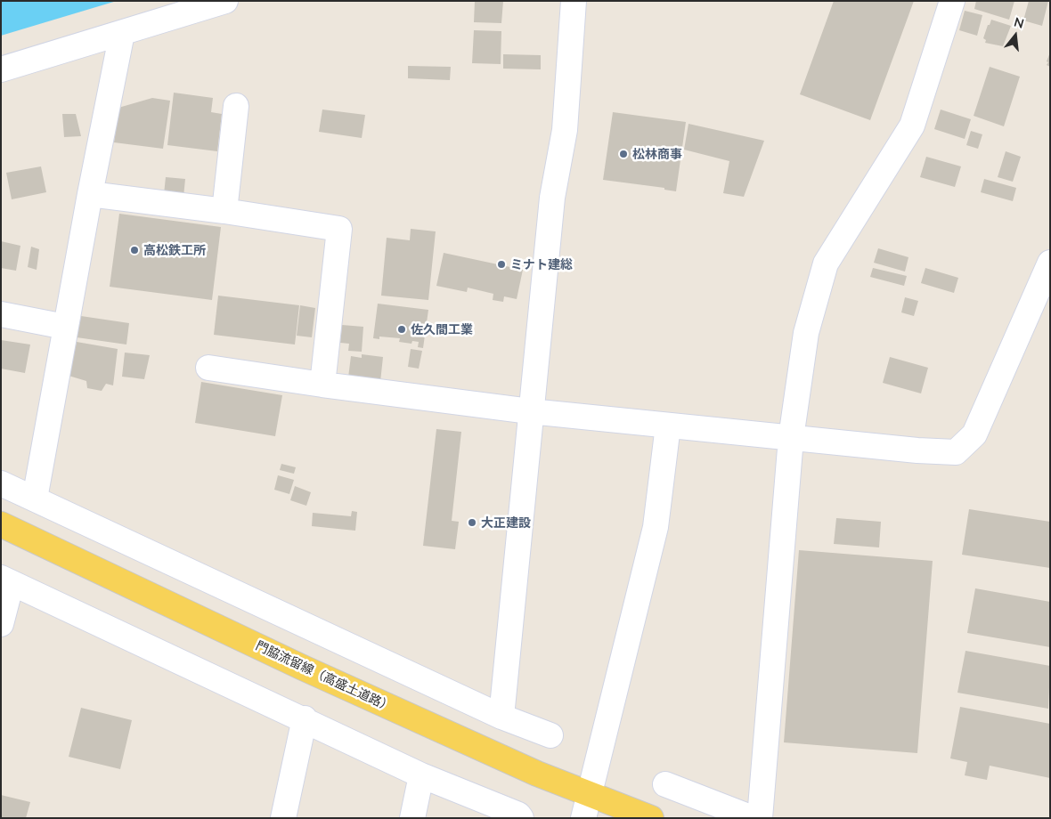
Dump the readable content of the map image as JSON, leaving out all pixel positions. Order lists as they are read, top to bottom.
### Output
{
  "streets": {
    "main road": ["門脇流留線（高盛土道路）"]
  },
  "places": [
    "松林商事",
    "高松鉄工所",
    "ミナト建総",
    "佐久間工業",
    "大正建設"
  ],
  "north": "top"
}
